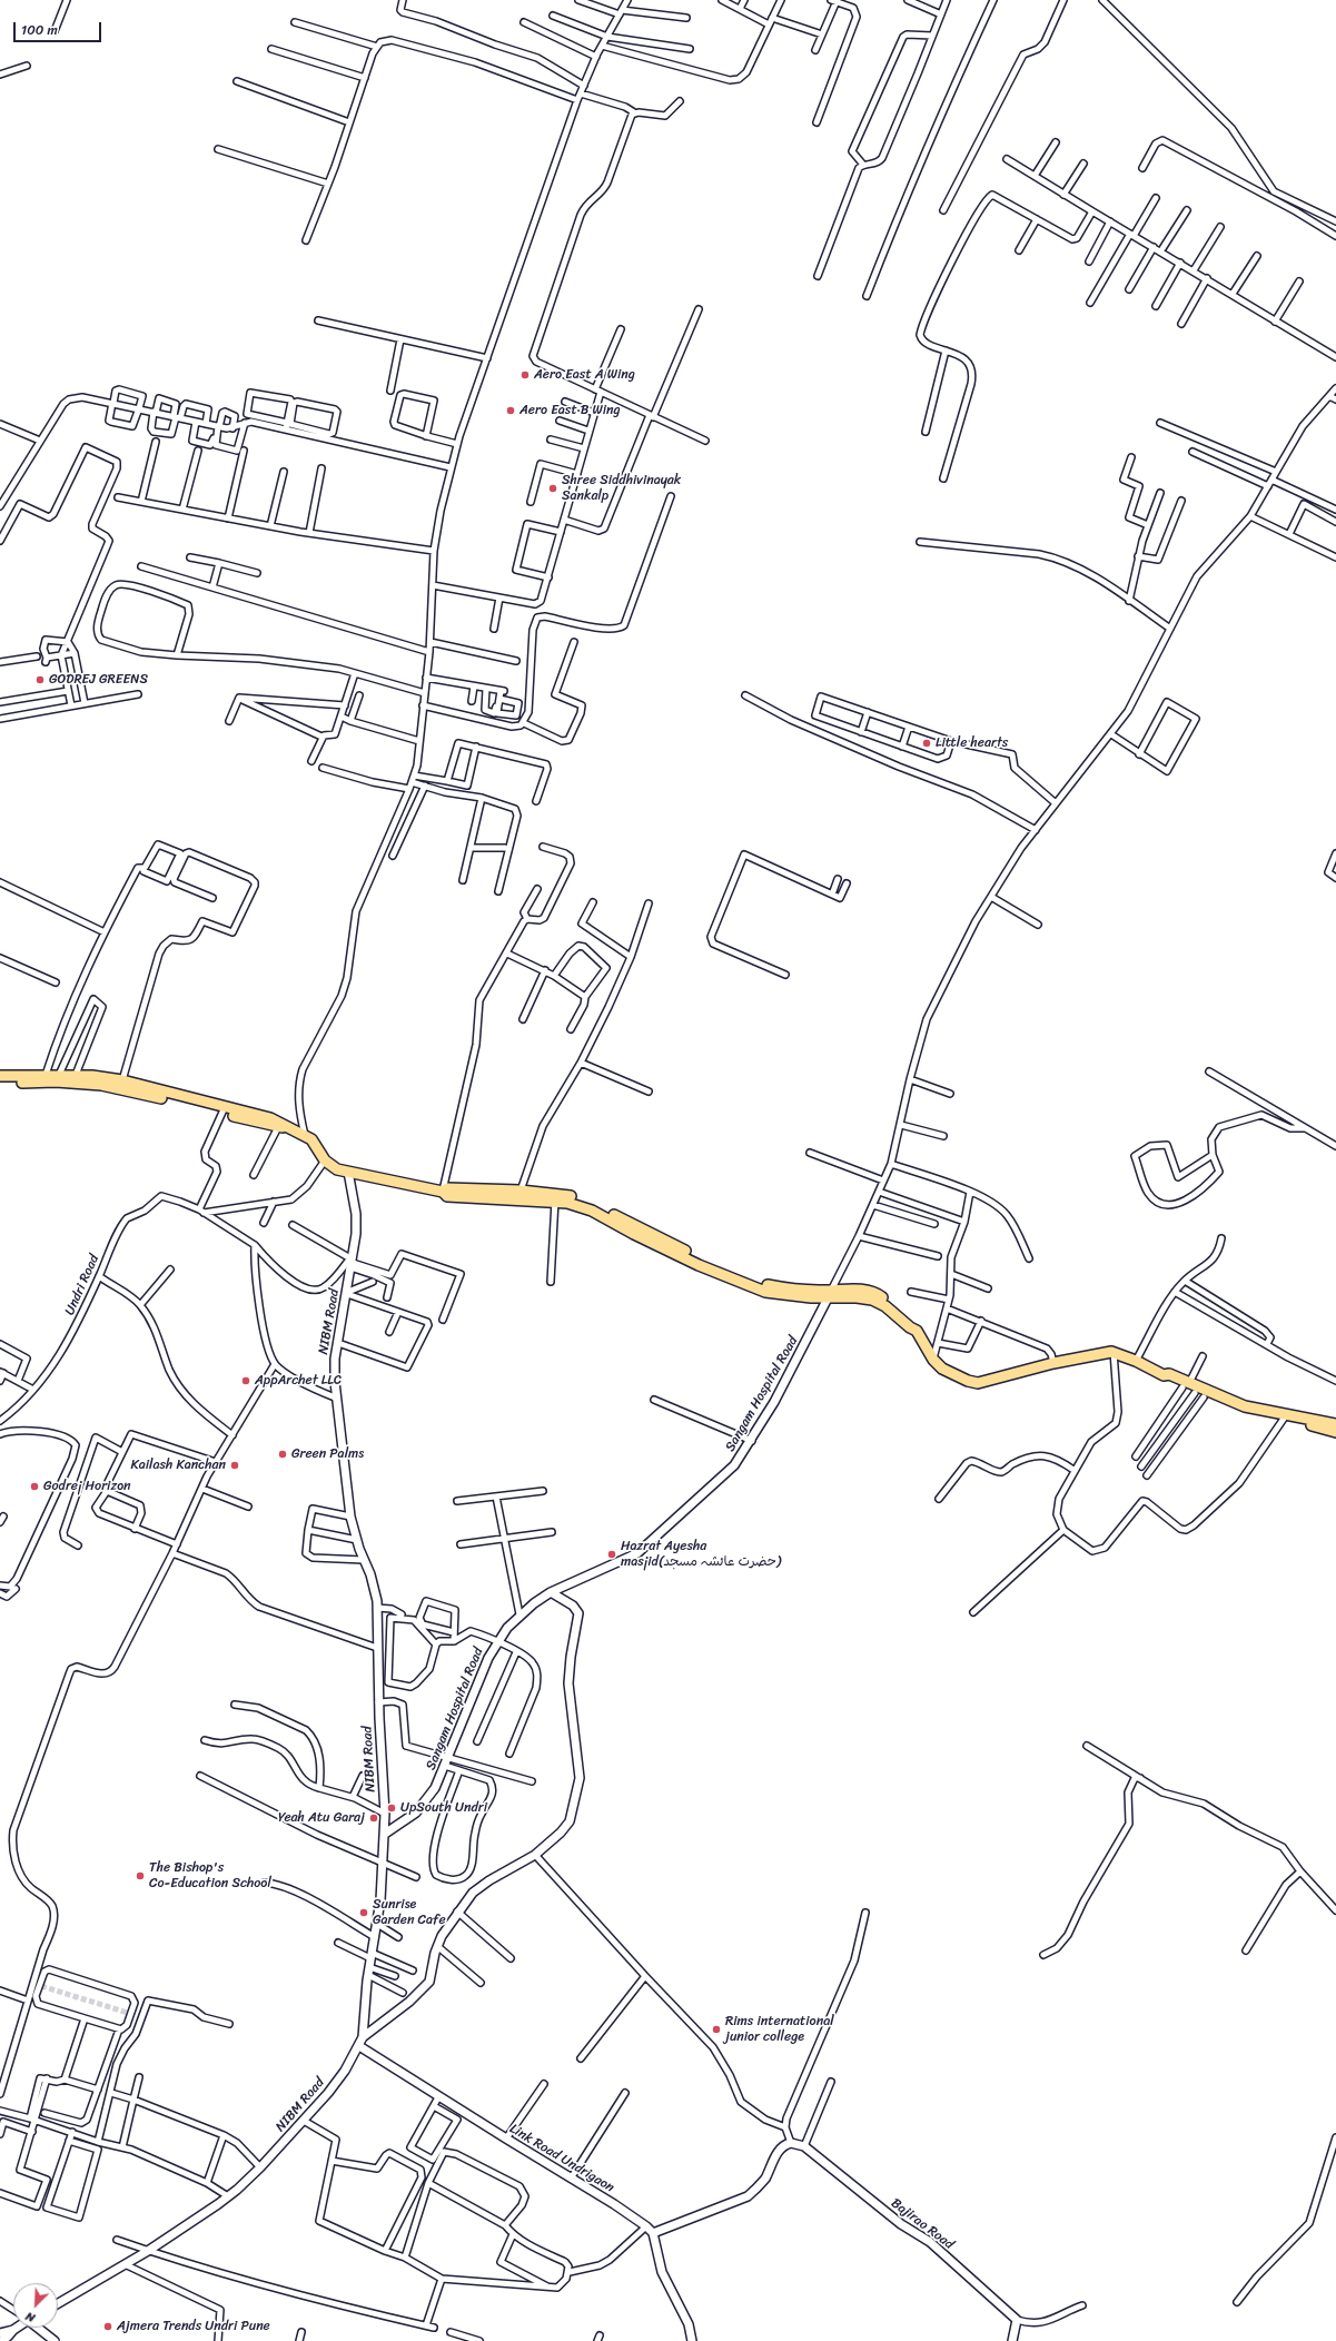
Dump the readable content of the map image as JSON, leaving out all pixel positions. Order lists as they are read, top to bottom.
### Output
{
  "streets": {
    "main road": [
      "NIBM Road",
      "Sangam Hospital Road",
      "Link Road Undrigaon",
      "Bajirao Road"
    ],
    "street": ["Undri Road"]
  },
  "crossings": [
    ["Undri Road", "NIBM Road"],
    ["NIBM Road", "Sangam Hospital Road"],
    ["NIBM Road", "Link Road Undrigaon"]
  ],
  "places": [
    "Aero East A Wing",
    "Aero East B Wing",
    "Shree Siddhivinayak Sankalp",
    "GODREJ GREENS",
    "Little hearts",
    "AppArchet LLC",
    "Green Palms",
    "Kailash Kanchan",
    "Godrej Horizon",
    "Hazrat Ayesha masjid(حضرت عائشہ مسجد)",
    "UpSouth Undri",
    "Yeah Atu Garaj",
    "The Bishop's Co-Education School",
    "Sunrise Garden Cafe",
    "Rims international junior college",
    "Ajmera Trends Undri Pune"
  ],
  "scale_bar": "100 m",
  "north": "bottom left"
}
